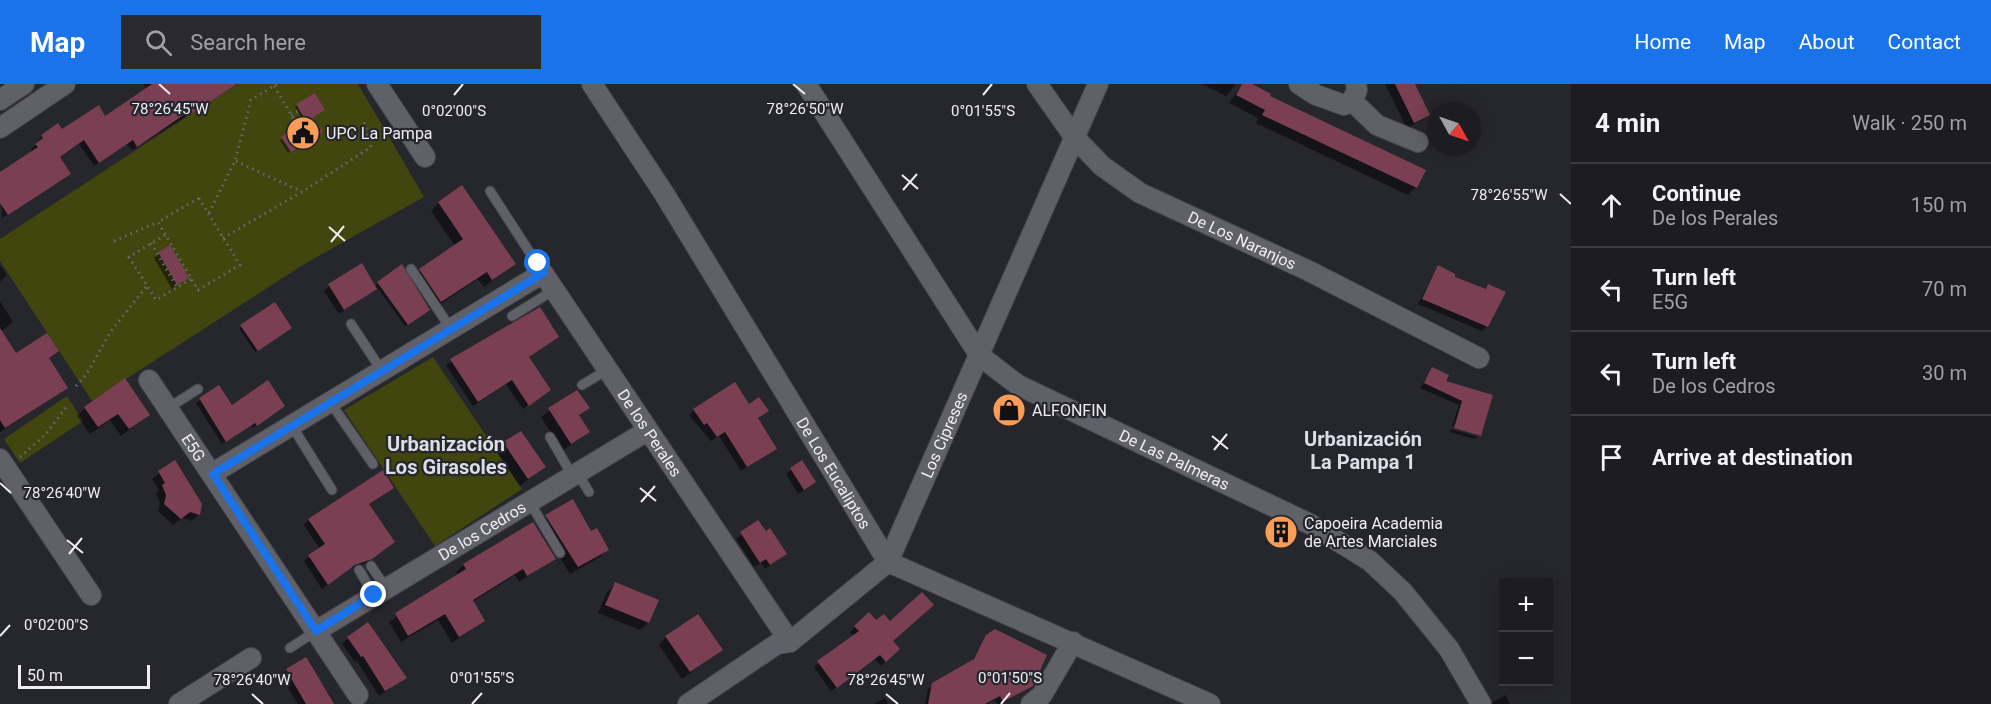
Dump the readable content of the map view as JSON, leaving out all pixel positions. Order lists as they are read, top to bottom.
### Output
{
  "streets": {
    "street": [
      "De Los Naranjos",
      "De los Perales",
      "Los Cipreses",
      "E5G",
      "De Las Palmeras",
      "De Los Eucaliptos",
      "De los Cedros"
    ]
  },
  "crossings": [
    ["De Los Naranjos", "Los Cipreses"],
    ["De los Perales", "Los Cipreses"],
    ["De los Perales", "De los Cedros"],
    ["Los Cipreses", "De Las Palmeras"],
    ["Los Cipreses", "De Los Eucaliptos"],
    ["E5G", "De los Cedros"]
  ],
  "districts": ["Urbanización La Pampa 1", "Urbanización Los Girasoles"],
  "places": {
    "public building": ["UPC La Pampa"],
    "shop": ["ALFONFIN"],
    "building": ["Capoeira Academia de Artes Marciales"]
  },
  "scale_bar": "50 m",
  "north": "bottom right",
  "page": {
    "header": "Map",
    "search": "Search here",
    "nav": [
      "Home",
      "Map",
      "About",
      "Contact"
    ],
    "heading": ["4 min", "Walk · 250 m"],
    "list": [
      ["Continue", "De los Perales", "150 m"],
      ["Turn left", "E5G", "70 m"],
      ["Turn left", "De los Cedros", "30 m"],
      "Arrive at destination"
    ],
    "map_buttons": ["+", "−"],
    "scale": "50 m"
  },
  "coordinates": [
    "78°26'45\"W",
    "78°26'50\"W",
    "0°02'00\"S",
    "0°01'55\"S",
    "78°26'55\"W",
    "78°26'40\"W",
    "0°01'50\"S"
  ]
}
